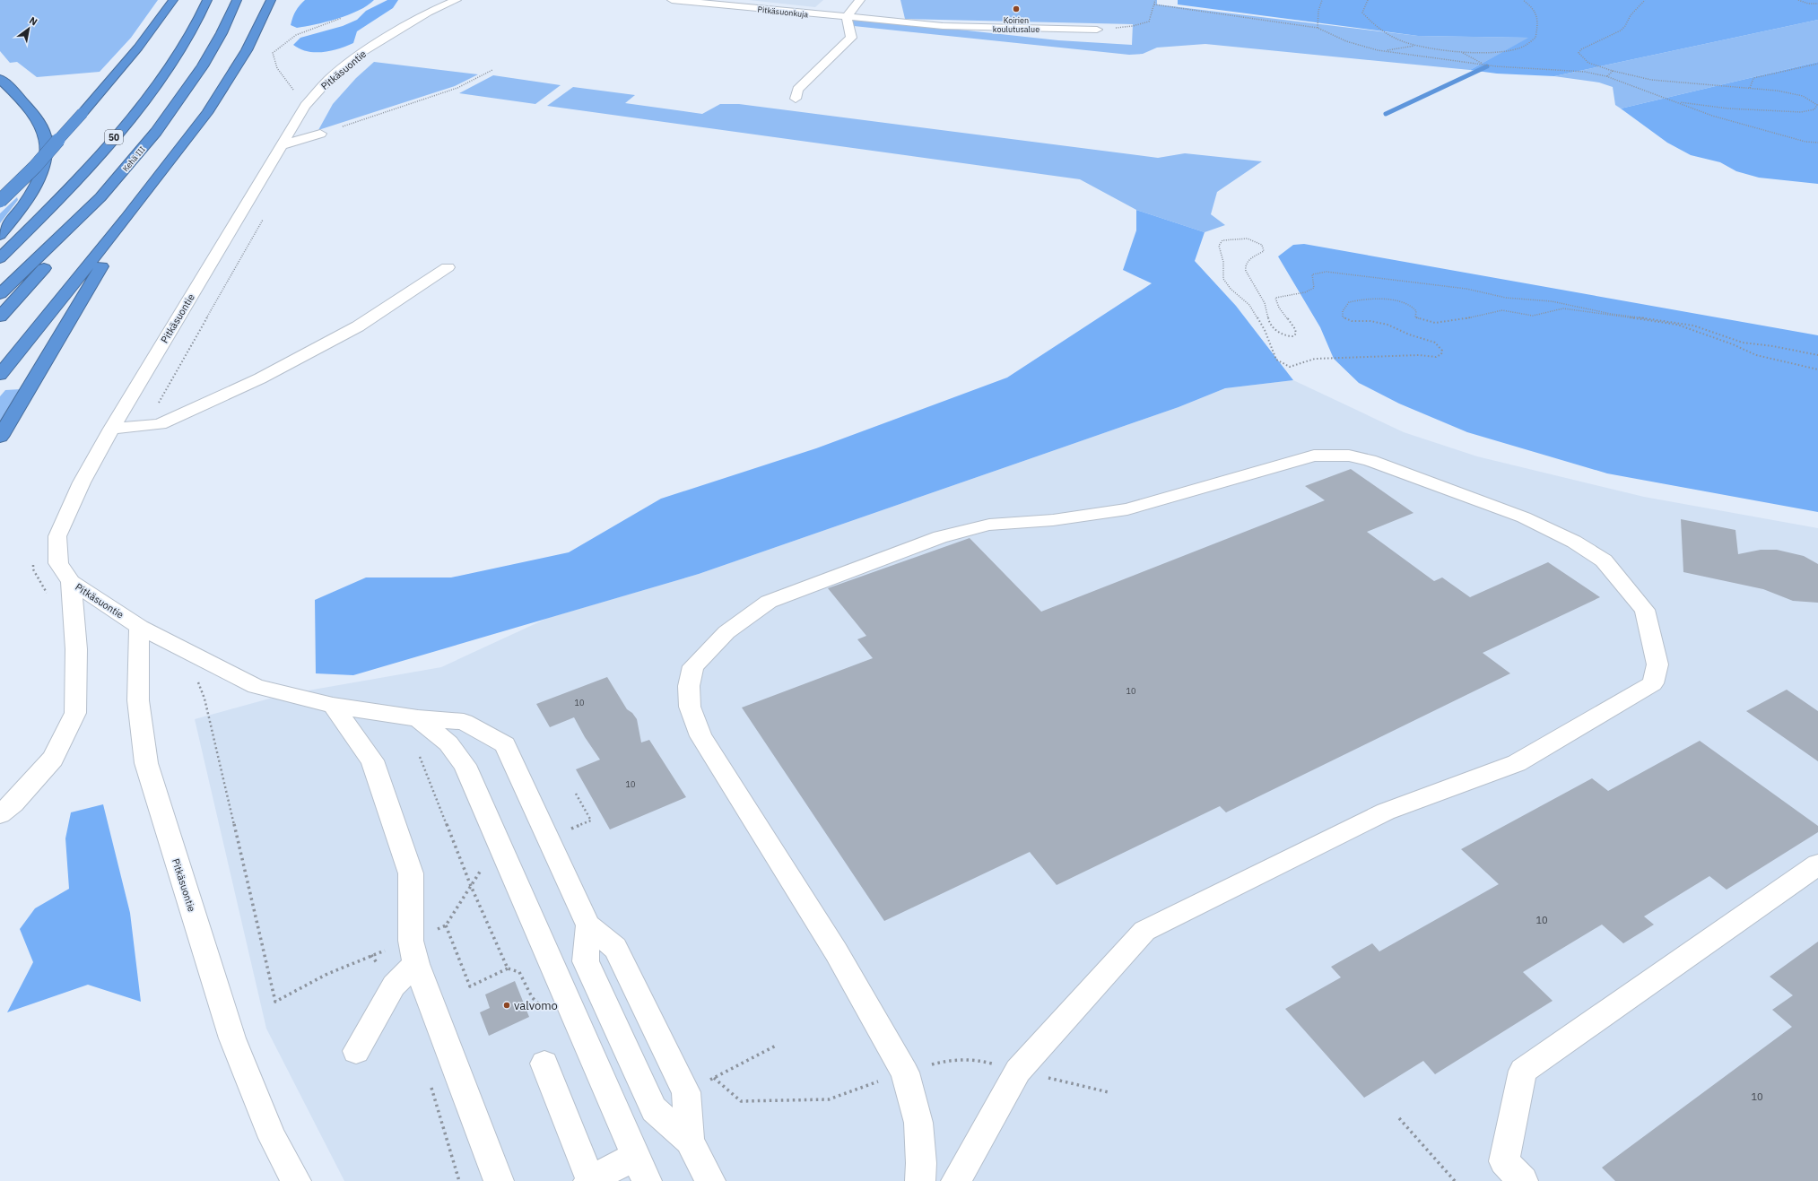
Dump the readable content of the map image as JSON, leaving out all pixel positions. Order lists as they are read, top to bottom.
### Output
{
  "streets": {
    "highway": ["50", "Kehä III"],
    "street": ["Pitkäsuonkuja", "Pitkäsuontie"]
  },
  "places": ["Koirien koulutusalue", "valvomo"],
  "house_numbers": [
    "10",
    "10",
    "10",
    "10",
    "10"
  ],
  "north": "top right"
}
